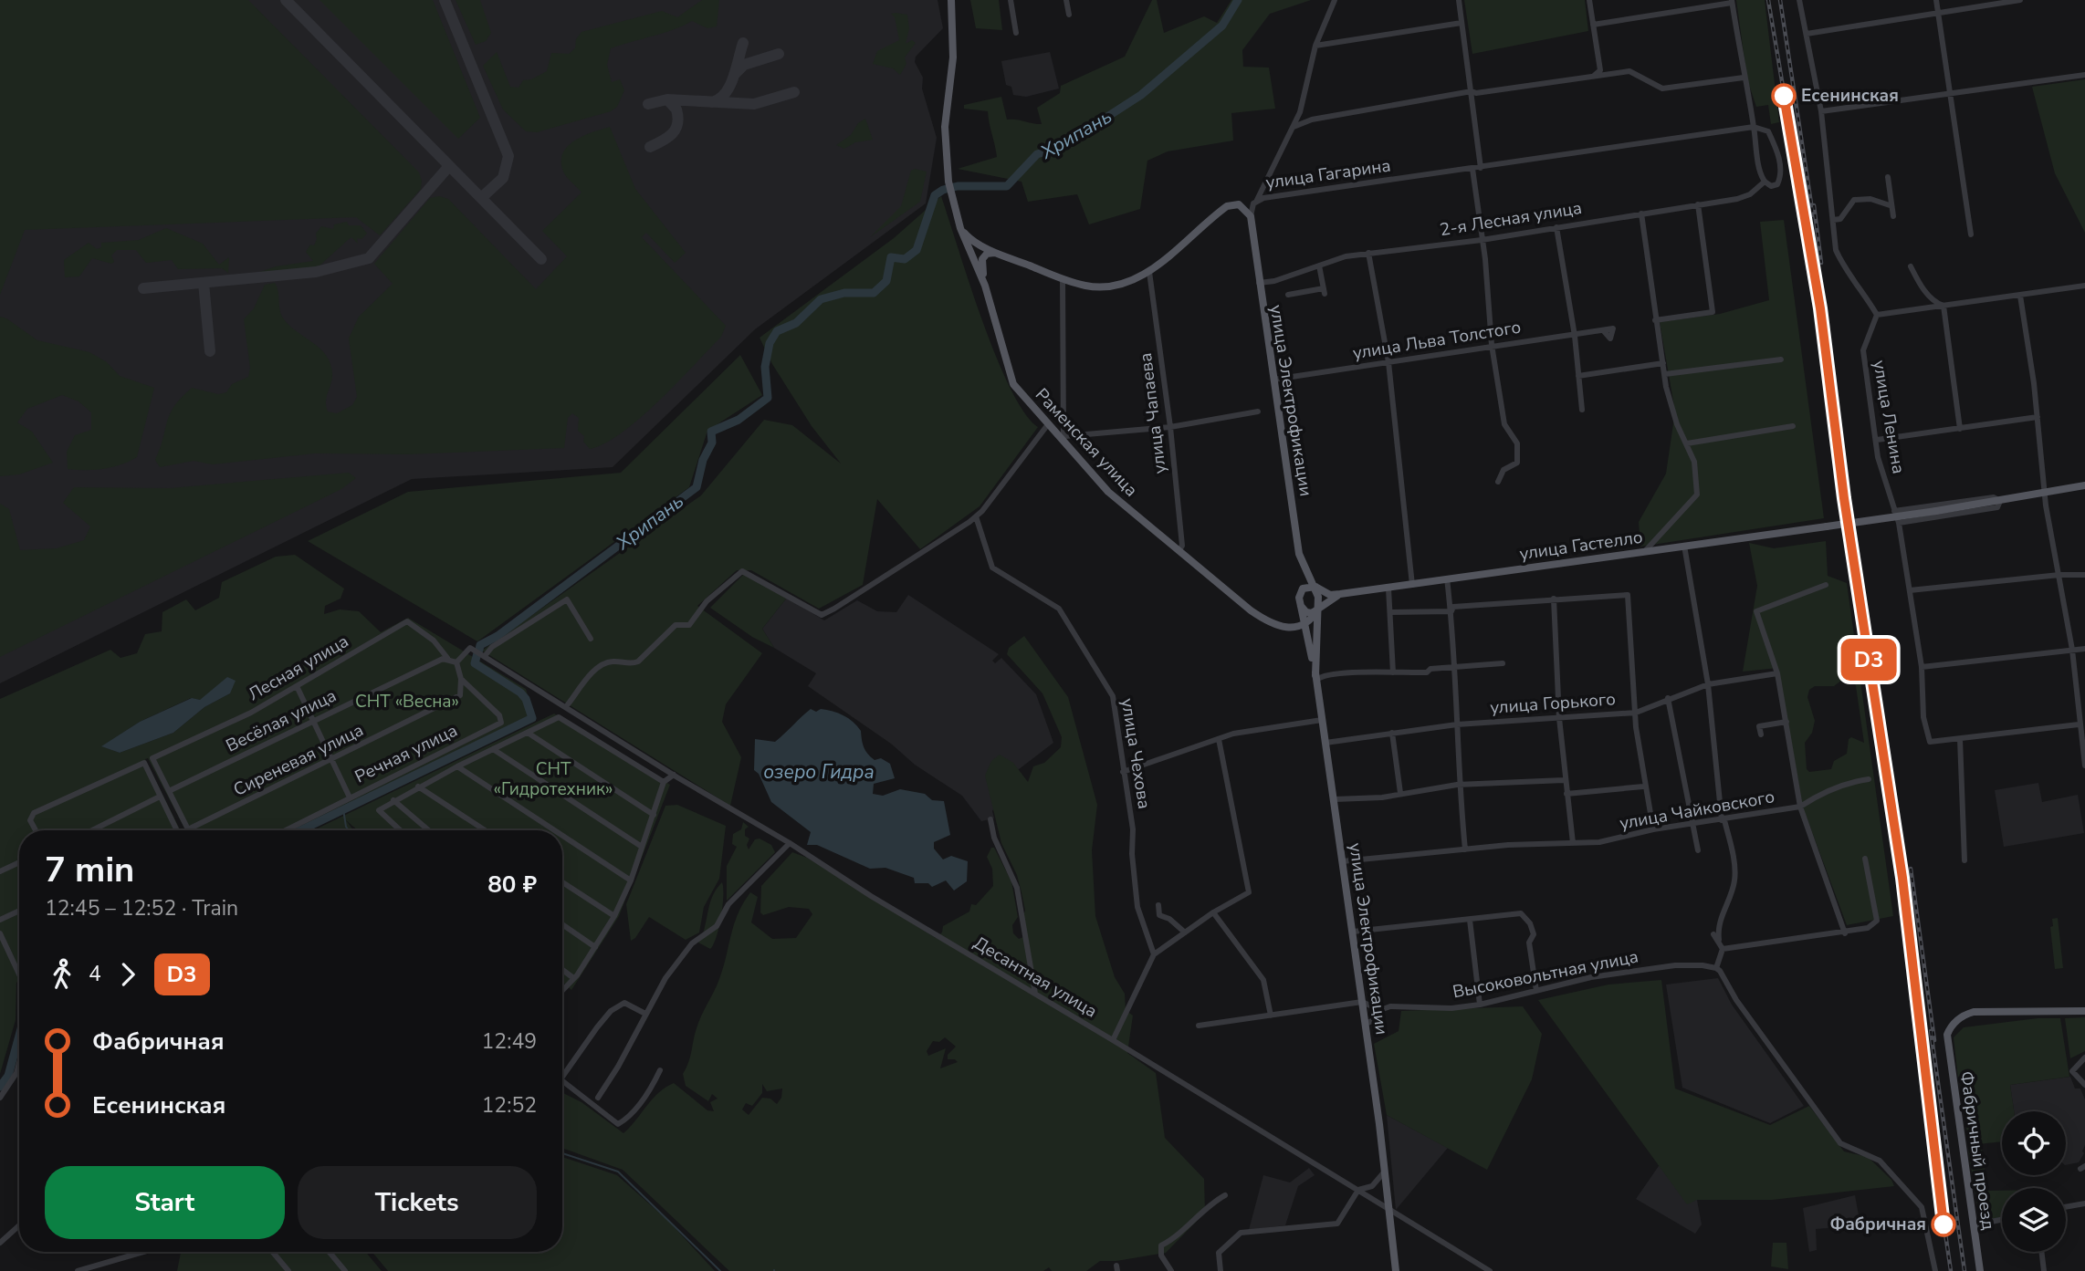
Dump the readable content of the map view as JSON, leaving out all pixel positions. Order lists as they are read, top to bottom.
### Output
{
  "streets": {
    "main road": [
      "улица Гагарина",
      "улица Электрофикации",
      "Раменская улица",
      "улица Гастелло",
      "Фабричный проезд"
    ],
    "street": [
      "2-я Лесная улица",
      "улица Льва Толстого",
      "улица Чапаева",
      "улица Ленина",
      "Лесная улица",
      "улица Горького",
      "Весёлая улица",
      "Речная улица",
      "улица Чехова",
      "Сиреневая улица",
      "улица Чайковского",
      "Высоковольтная улица",
      "Десантная улица"
    ]
  },
  "crossings": [
    ["улица Гагарина", "2-я Лесная улица"],
    ["улица Гагарина", "улица Электрофикации"],
    ["улица Гагарина", "улица Чапаева"],
    ["улица Гагарина", "Раменская улица"],
    ["2-я Лесная улица", "улица Электрофикации"],
    ["улица Льва Толстого", "улица Электрофикации"],
    ["улица Электрофикации", "улица Гастелло"],
    ["улица Электрофикации", "улица Горького"],
    ["улица Электрофикации", "улица Чайковского"],
    ["улица Электрофикации", "Высоковольтная улица"],
    ["улица Электрофикации", "Десантная улица"],
    ["улица Чапаева", "Раменская улица"],
    ["Лесная улица", "Весёлая улица"],
    ["Речная улица", "Сиреневая улица"]
  ],
  "water": ["Хрипань", "озеро Гидра"],
  "parks": ["СНТ «Весна»", "СНТ «Гидротехник»"],
  "places": ["Есенинская", "Фабричная"],
  "page": {
    "on_map": "D3",
    "heading": ["7 min", "12:45 – 12:52 · Train", "80 ₽"],
    "legs": ["4", "D3"],
    "list": [
      {
        "name": "Фабричная",
        "value": "12:49"
      },
      {
        "name": "Есенинская",
        "value": "12:52"
      }
    ],
    "buttons": ["Start", "Tickets"]
  }
}
